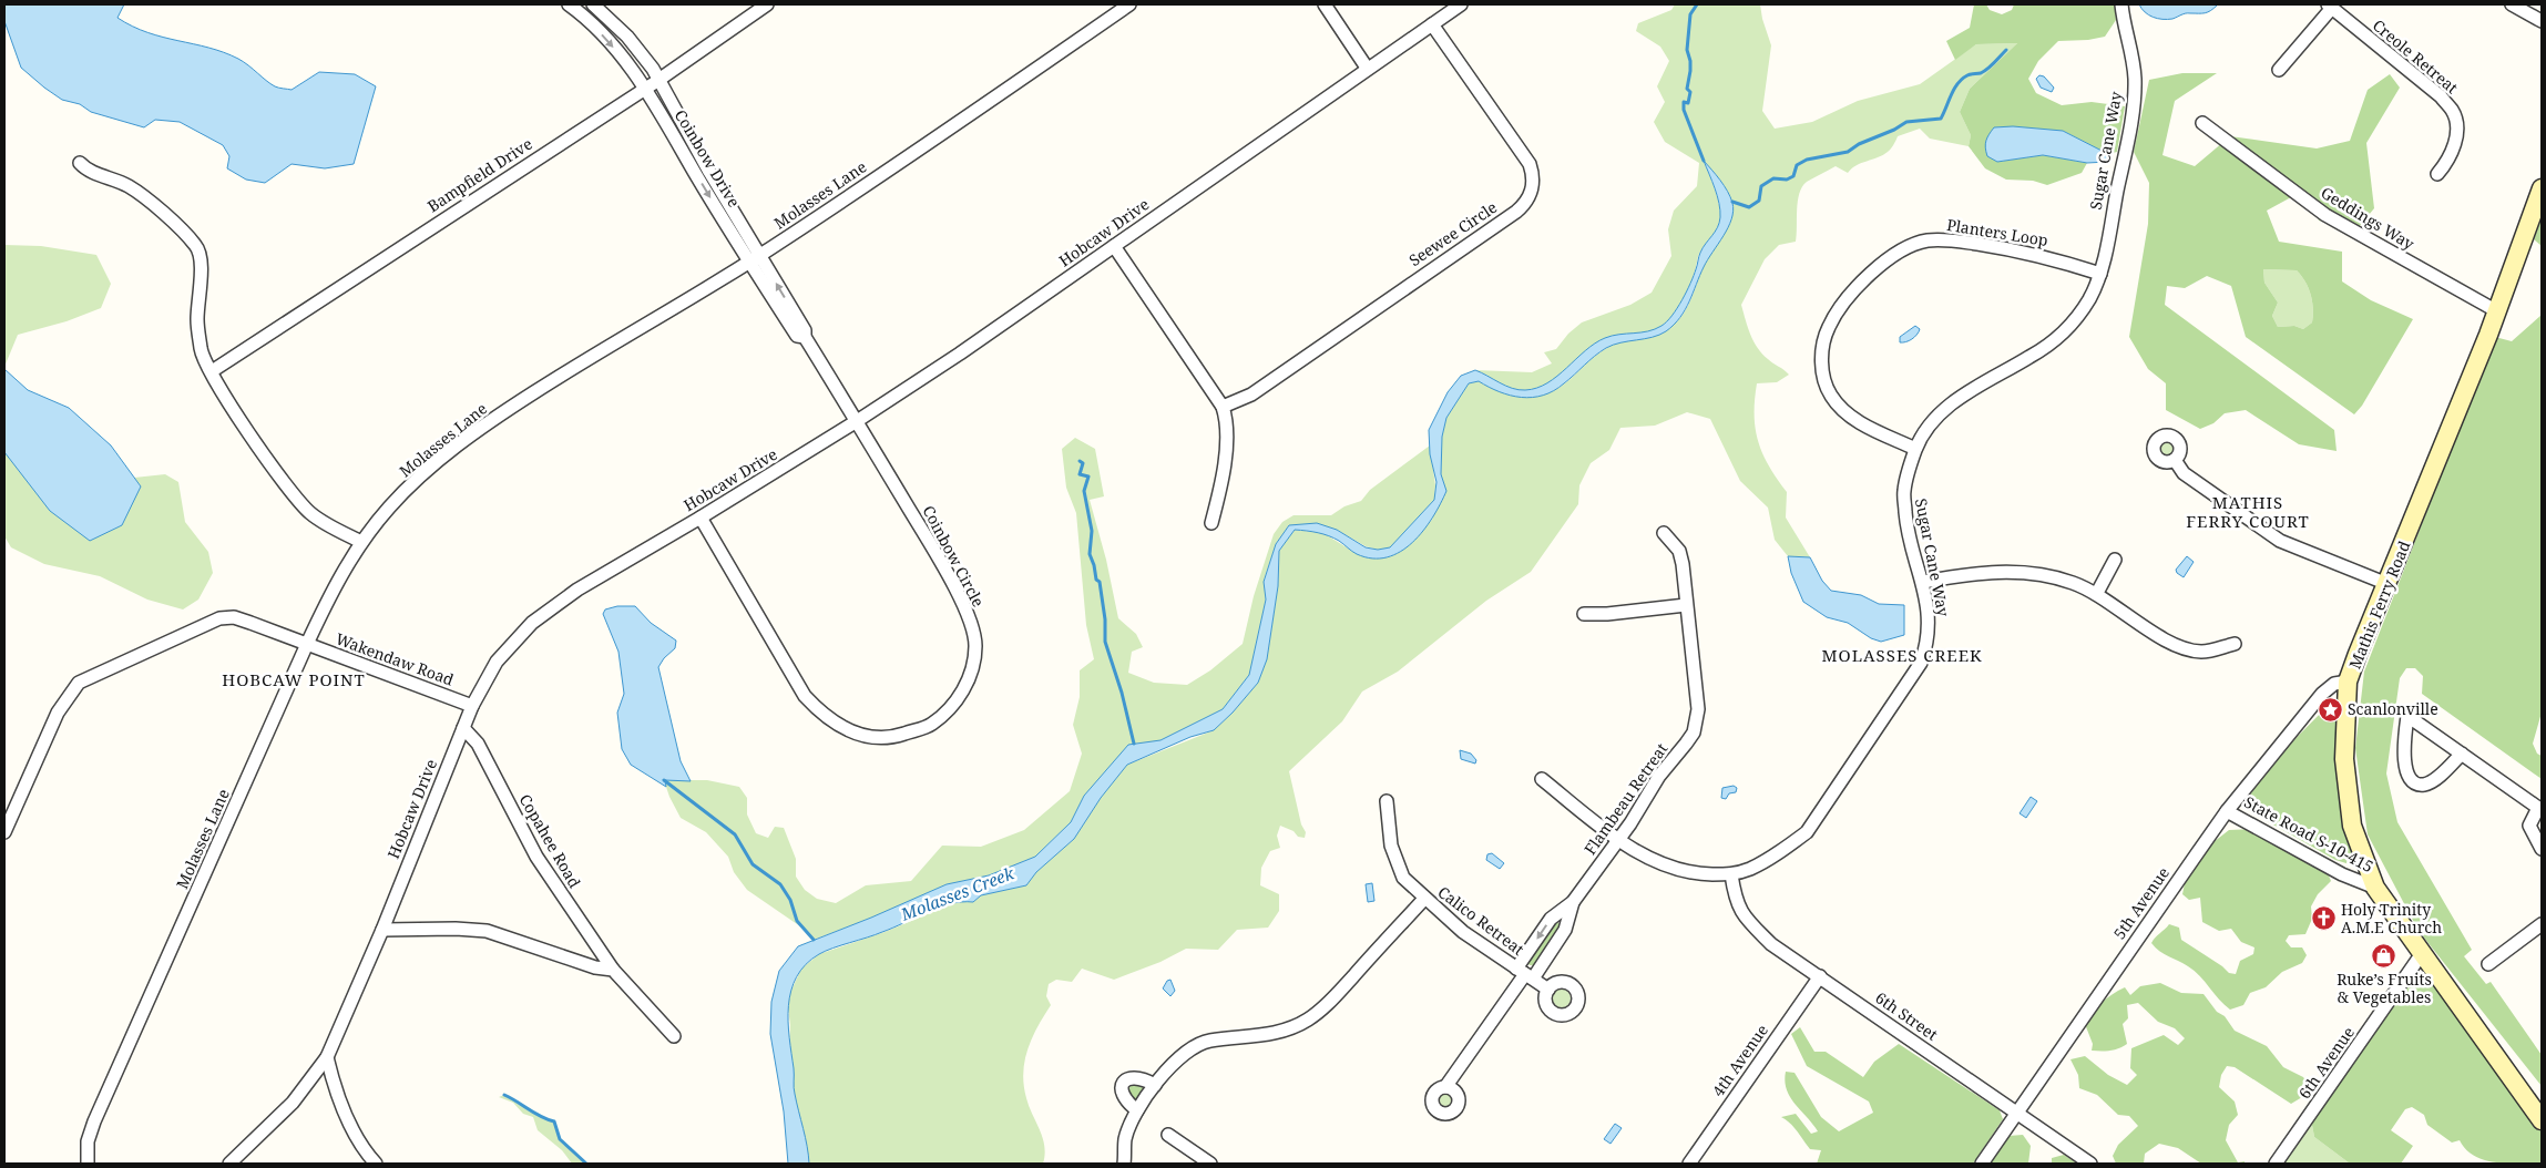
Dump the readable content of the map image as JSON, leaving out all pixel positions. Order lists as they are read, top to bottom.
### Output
{
  "streets": {
    "main road": ["Mathis Ferry Road"],
    "street": [
      "Creole Retreat",
      "Sugar Cane Way",
      "Coinbow Drive",
      "Bampfield Drive",
      "Molasses Lane",
      "Geddings Way",
      "Hobcaw Drive",
      "Planters Loop",
      "Seewee Circle",
      "Coinbow Circle",
      "Wakendaw Road",
      "Flambeau Retreat",
      "State Road S-10-415",
      "Copahee Road",
      "5th Avenue",
      "Calico Retreat",
      "6th Street",
      "4th Avenue",
      "6th Avenue"
    ]
  },
  "crossings": [
    ["Sugar Cane Way", "Planters Loop"],
    ["Sugar Cane Way", "Flambeau Retreat"],
    ["Sugar Cane Way", "6th Street"],
    ["Coinbow Drive", "Bampfield Drive"],
    ["Coinbow Drive", "Molasses Lane"],
    ["Coinbow Drive", "Hobcaw Drive"],
    ["Coinbow Drive", "Coinbow Circle"],
    ["Molasses Lane", "Wakendaw Road"],
    ["Geddings Way", "Mathis Ferry Road"],
    ["Hobcaw Drive", "Seewee Circle"],
    ["Hobcaw Drive", "Coinbow Circle"],
    ["Hobcaw Drive", "Wakendaw Road"],
    ["Hobcaw Drive", "Copahee Road"],
    ["Mathis Ferry Road", "State Road S-10-415"],
    ["Mathis Ferry Road", "5th Avenue"],
    ["Mathis Ferry Road", "6th Avenue"],
    ["Flambeau Retreat", "Calico Retreat"],
    ["State Road S-10-415", "5th Avenue"],
    ["5th Avenue", "6th Street"],
    ["6th Street", "4th Avenue"]
  ],
  "districts": ["MATHIS FERRY COURT", "MOLASSES CREEK", "HOBCAW POINT"],
  "water": ["Molasses Creek"],
  "places": {
    "place": ["Scanlonville"],
    "church": ["Holy Trinity A.M.E Church"],
    "shop": ["Ruke’s Fruits & Vegetables"]
  }
}
